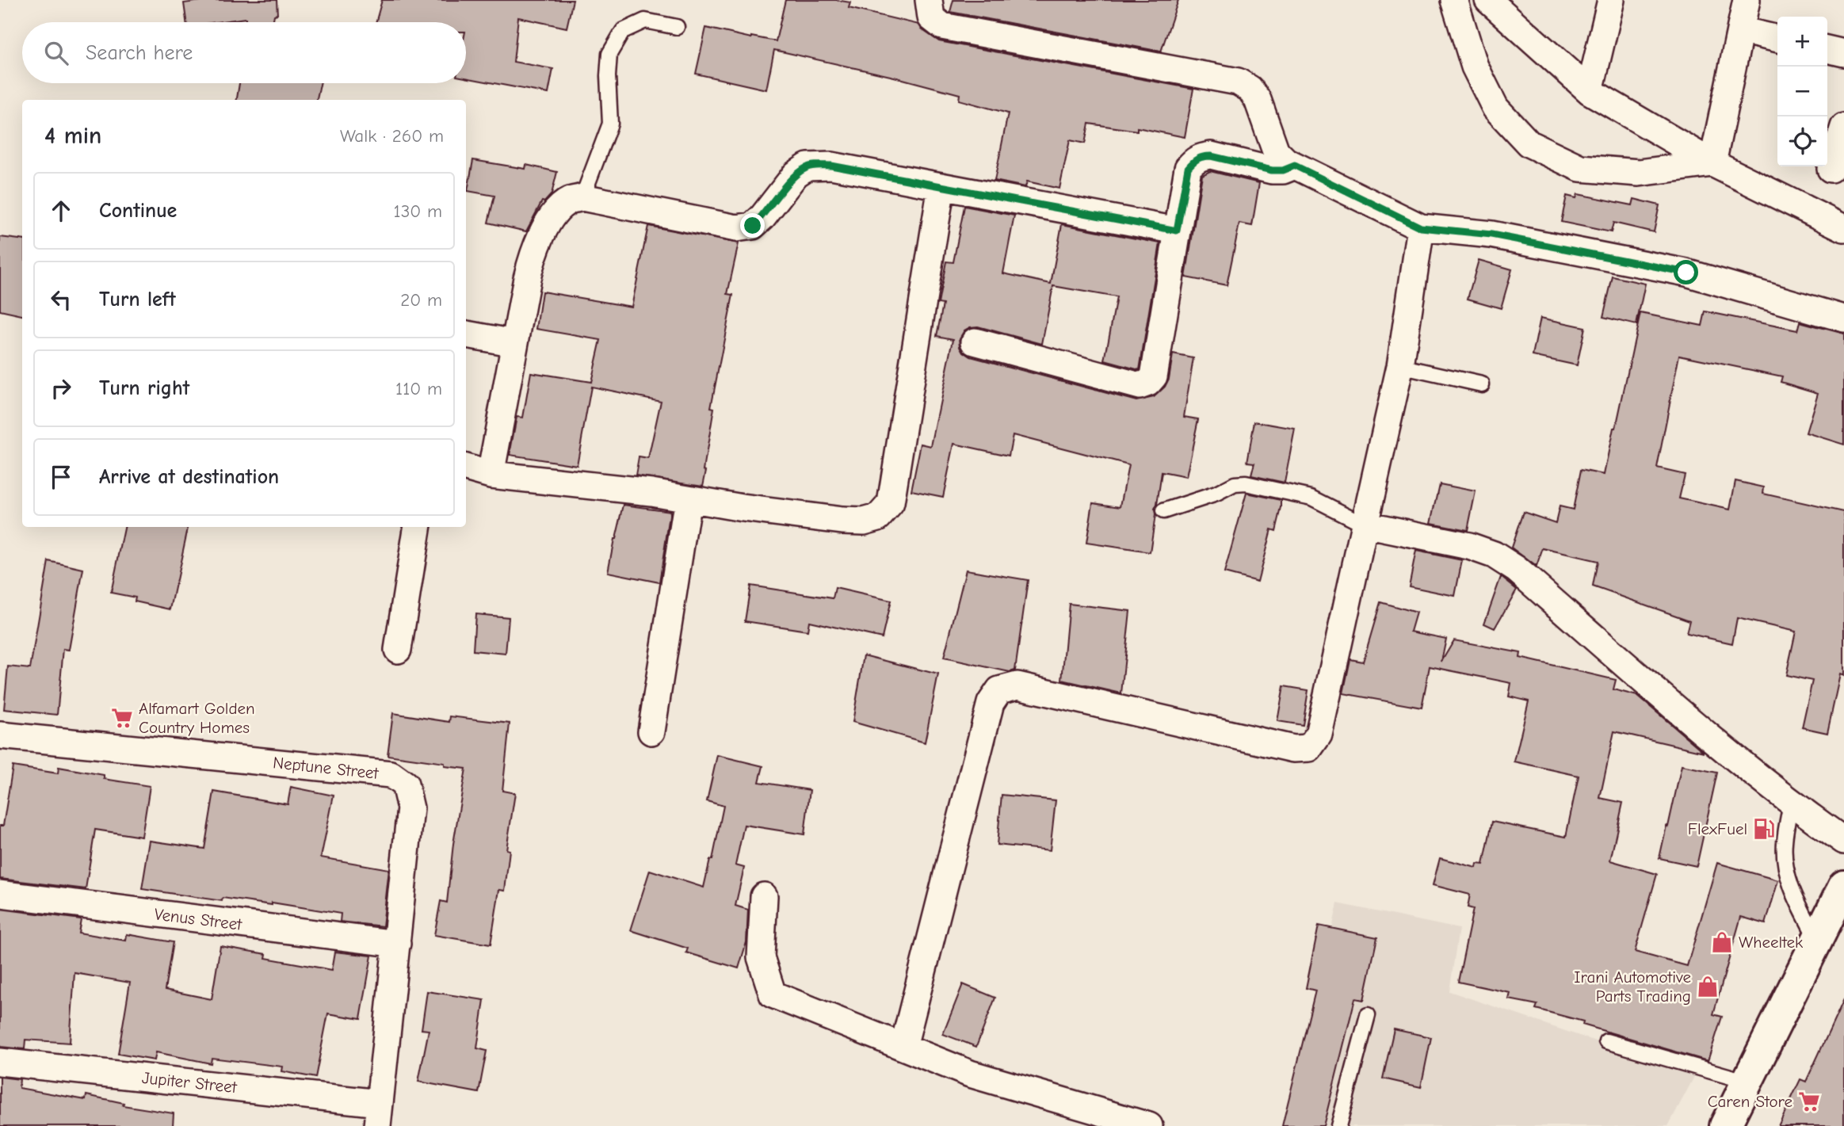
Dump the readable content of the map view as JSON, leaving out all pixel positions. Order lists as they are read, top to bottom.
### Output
{
  "streets": {
    "street": ["Neptune Street", "Venus Street", "Jupiter Street"]
  },
  "crossings": [
    ["Neptune Street", "Venus Street"],
    ["Neptune Street", "Jupiter Street"]
  ],
  "places": {
    "supermarket": ["Alfamart Golden Country Homes", "Caren Store"],
    "fuel station": ["FlexFuel"],
    "shop": ["Wheeltek", "Irani Automotive Parts Trading"]
  },
  "page": {
    "map_buttons": ["+", "−"],
    "search": "Search here",
    "heading": ["4 min", "Walk · 260 m"],
    "list": [
      ["Continue", "130 m"],
      ["Turn left", "20 m"],
      ["Turn right", "110 m"],
      "Arrive at destination"
    ]
  }
}
